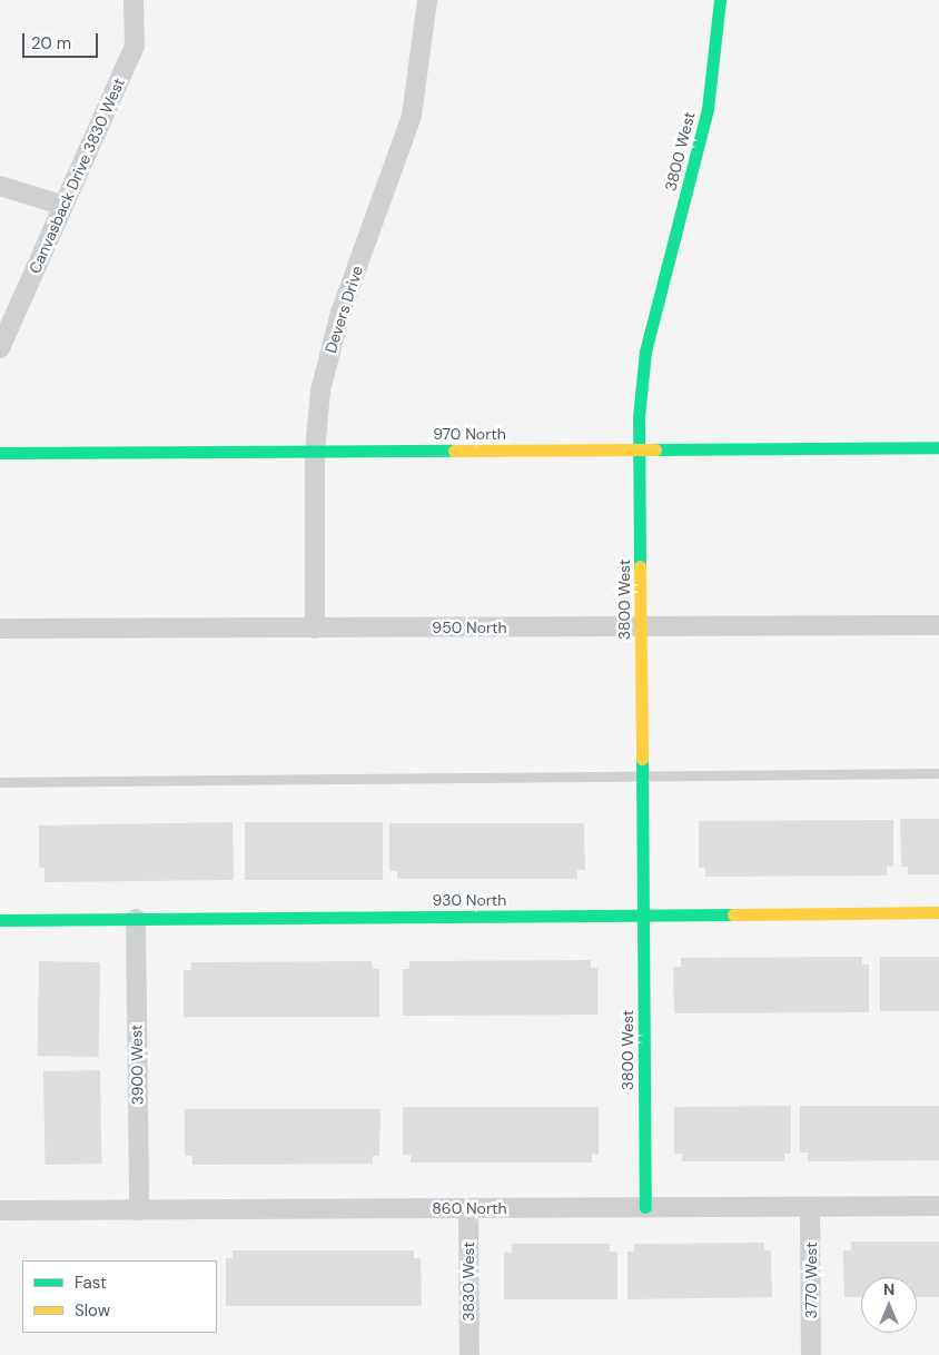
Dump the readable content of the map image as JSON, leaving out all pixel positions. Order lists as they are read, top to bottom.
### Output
{
  "streets": {
    "street": [
      "3800 West",
      "Canvasback Drive 3830 West",
      "Devers Drive",
      "970 North",
      "950 North",
      "930 North",
      "3900 West",
      "860 North",
      "3770 West",
      "3830 West"
    ]
  },
  "crossings": [
    ["3800 West", "970 North"],
    ["3800 West", "950 North"],
    ["3800 West", "930 North"],
    ["3800 West", "860 North"],
    ["Devers Drive", "970 North"],
    ["Devers Drive", "950 North"],
    ["930 North", "3900 West"],
    ["3900 West", "860 North"],
    ["860 North", "3770 West"],
    ["860 North", "3830 West"]
  ],
  "legend": ["Fast", "Slow"],
  "scale_bar": "20 m",
  "north": "top"
}
